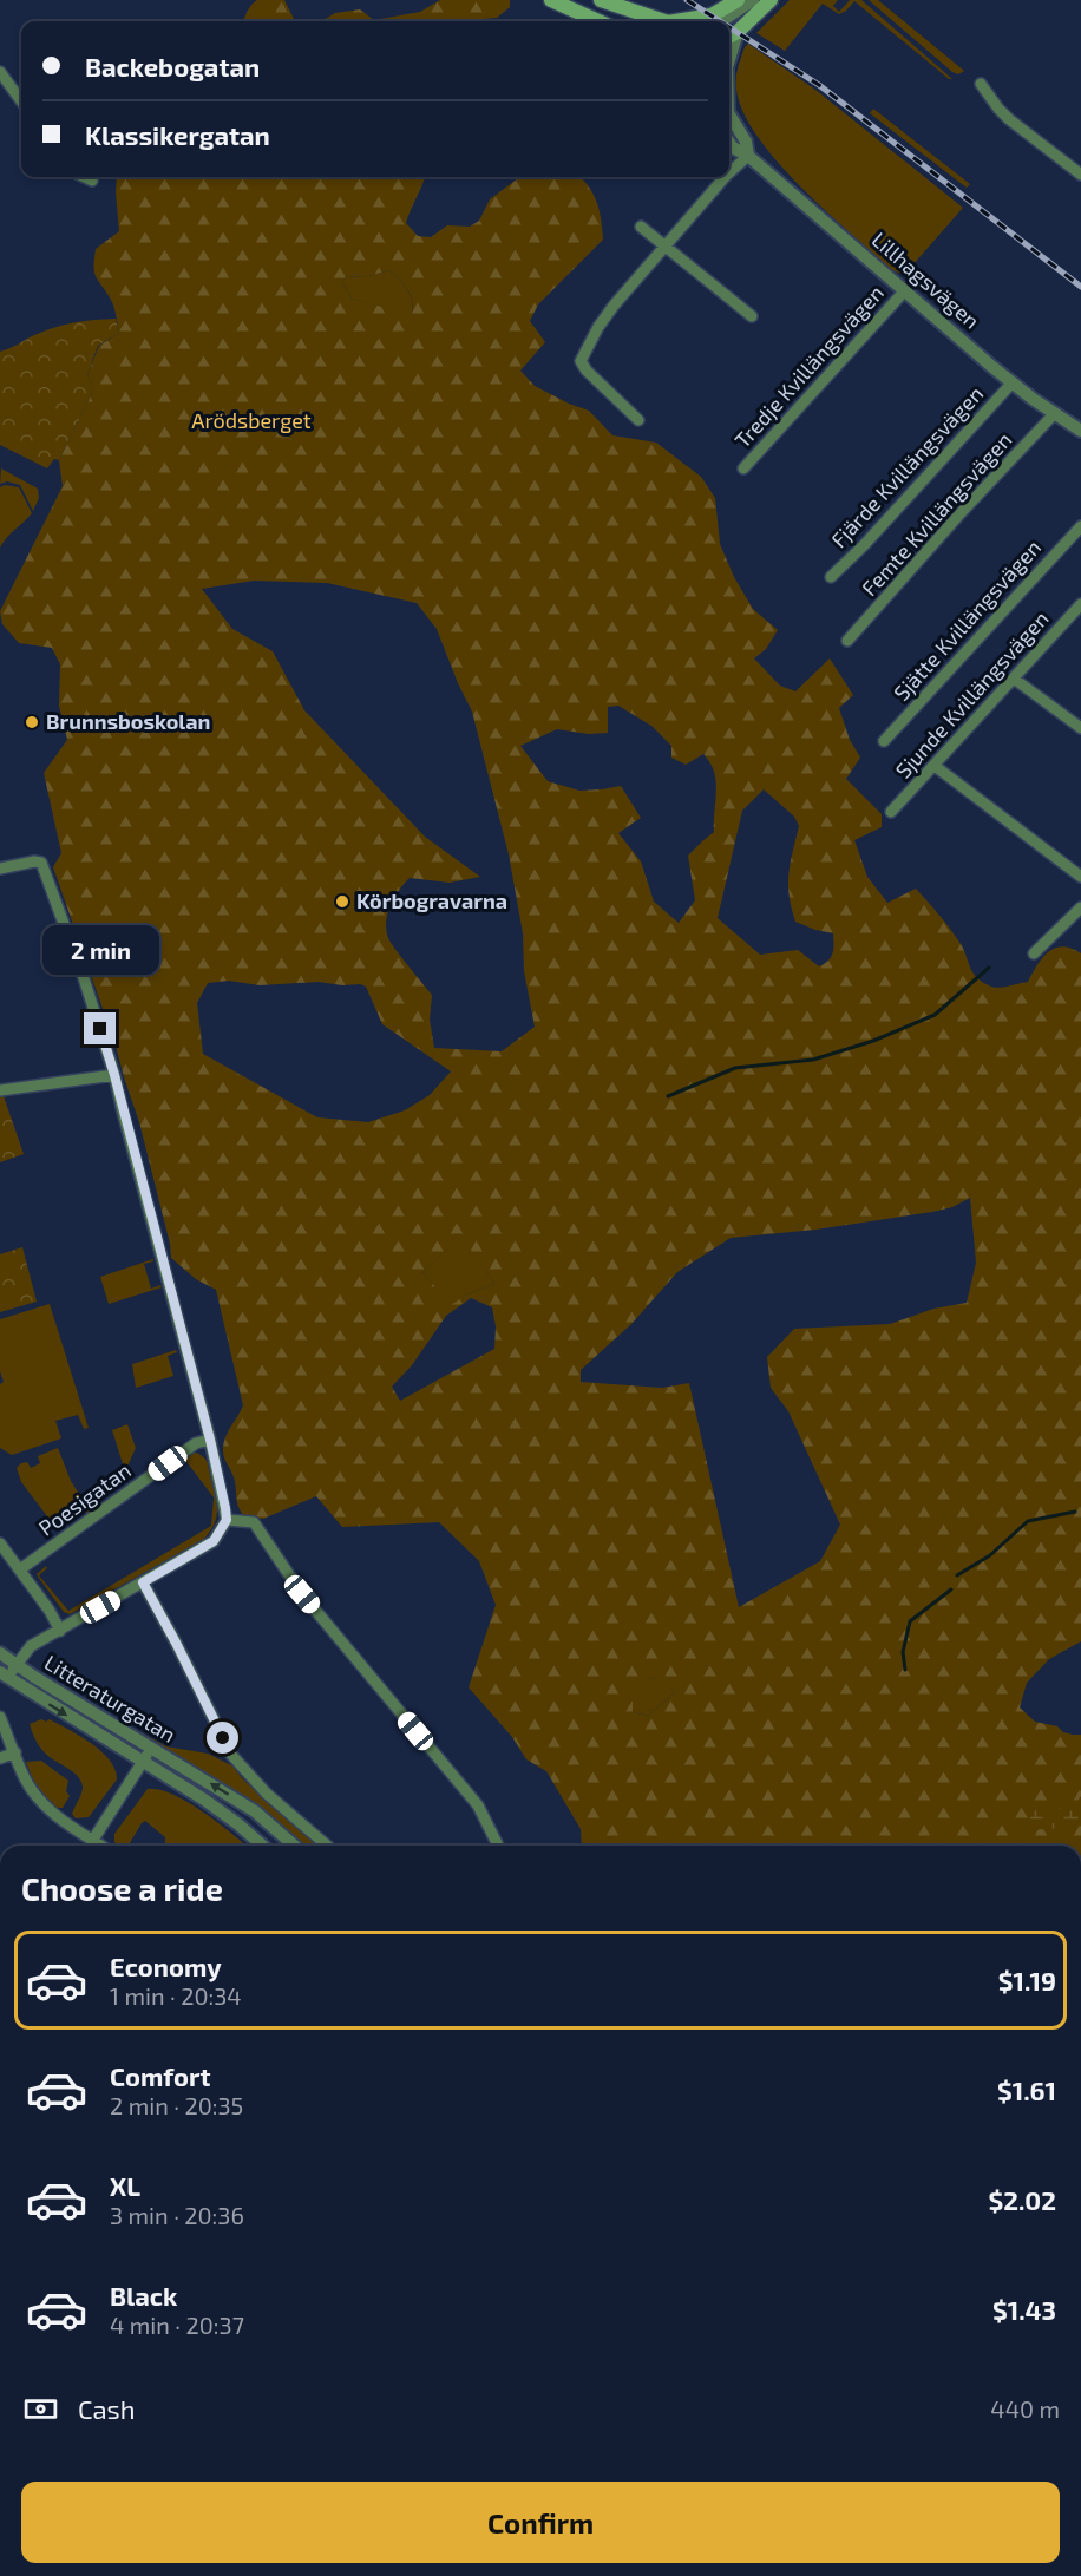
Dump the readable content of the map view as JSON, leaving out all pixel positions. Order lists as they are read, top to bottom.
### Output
{
  "streets": {
    "street": [
      "Lillhagsvägen",
      "Tredje Kvillängsvägen",
      "Fjärde Kvillängsvägen",
      "Femte Kvillängsvägen",
      "Sjätte Kvillängsvägen",
      "Sjunde Kvillängsvägen",
      "Poesigatan",
      "Litteraturgatan"
    ]
  },
  "crossings": [
    ["Lillhagsvägen", "Tredje Kvillängsvägen"],
    ["Lillhagsvägen", "Fjärde Kvillängsvägen"],
    ["Lillhagsvägen", "Femte Kvillängsvägen"]
  ],
  "parks": ["Arödsberget"],
  "places": ["Brunnsboskolan", "Körbogravarna"],
  "page": {
    "banner": ["Backebogatan", "Klassikergatan"],
    "bubble": "2 min",
    "heading": "Choose a ride",
    "list": [
      {
        "name": "Economy",
        "note": "1 min · 20:34",
        "value": "$1.19"
      },
      {
        "name": "Comfort",
        "note": "2 min · 20:35",
        "value": "$1.61"
      },
      {
        "name": "XL",
        "note": "3 min · 20:36",
        "value": "$2.02"
      },
      {
        "name": "Black",
        "note": "4 min · 20:37",
        "value": "$1.43"
      }
    ],
    "pay": ["Cash", "440 m"],
    "buttons": "Confirm"
  }
}
